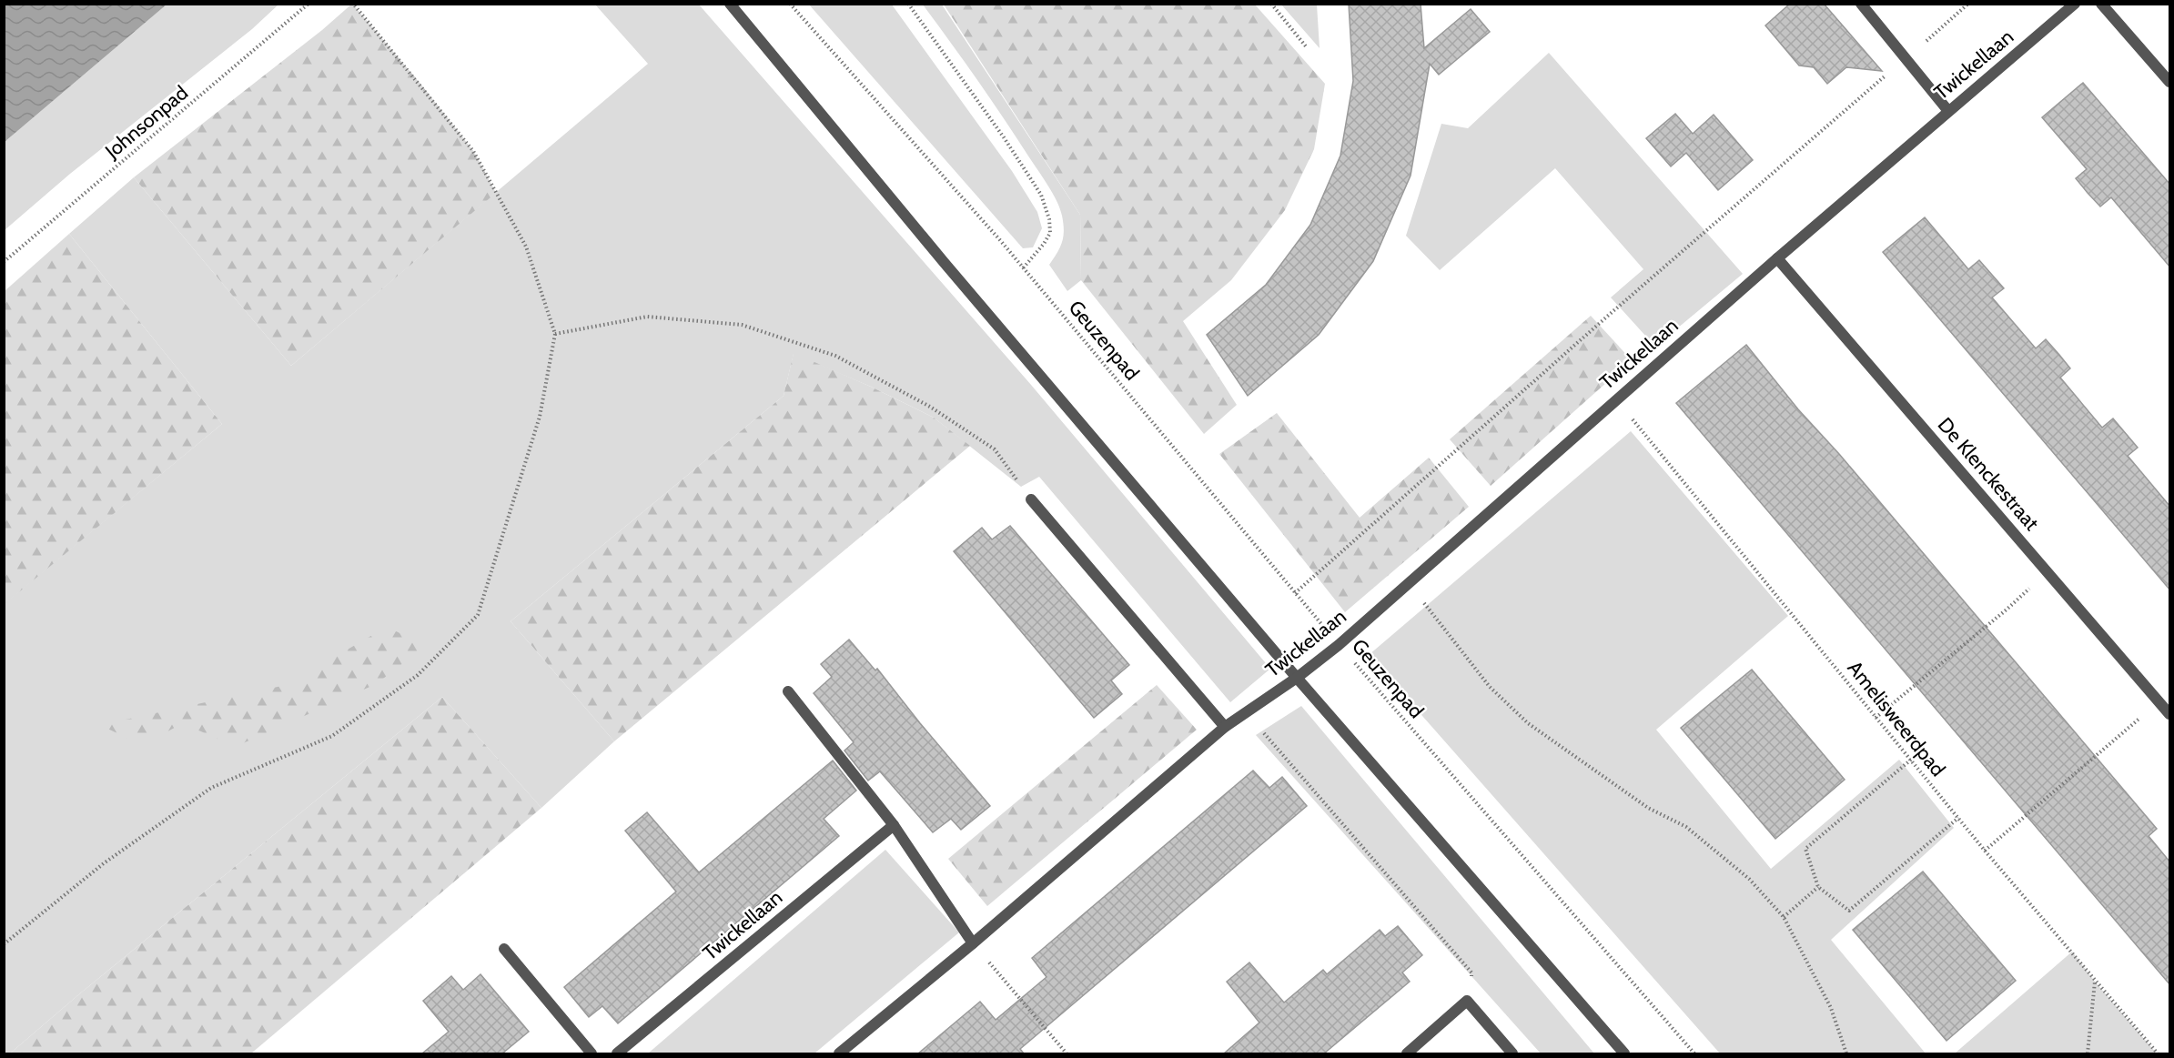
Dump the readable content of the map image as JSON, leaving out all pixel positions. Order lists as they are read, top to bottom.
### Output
{
  "streets": {
    "street": ["Twickellaan", "De Klenckestraat"],
    "path": ["Johnsonpad", "Geuzenpad", "Amelisweerdpad"]
  },
  "crossings": [
    ["Twickellaan", "Geuzenpad"],
    ["Twickellaan", "De Klenckestraat"],
    ["Twickellaan", "Amelisweerdpad"]
  ]
}
